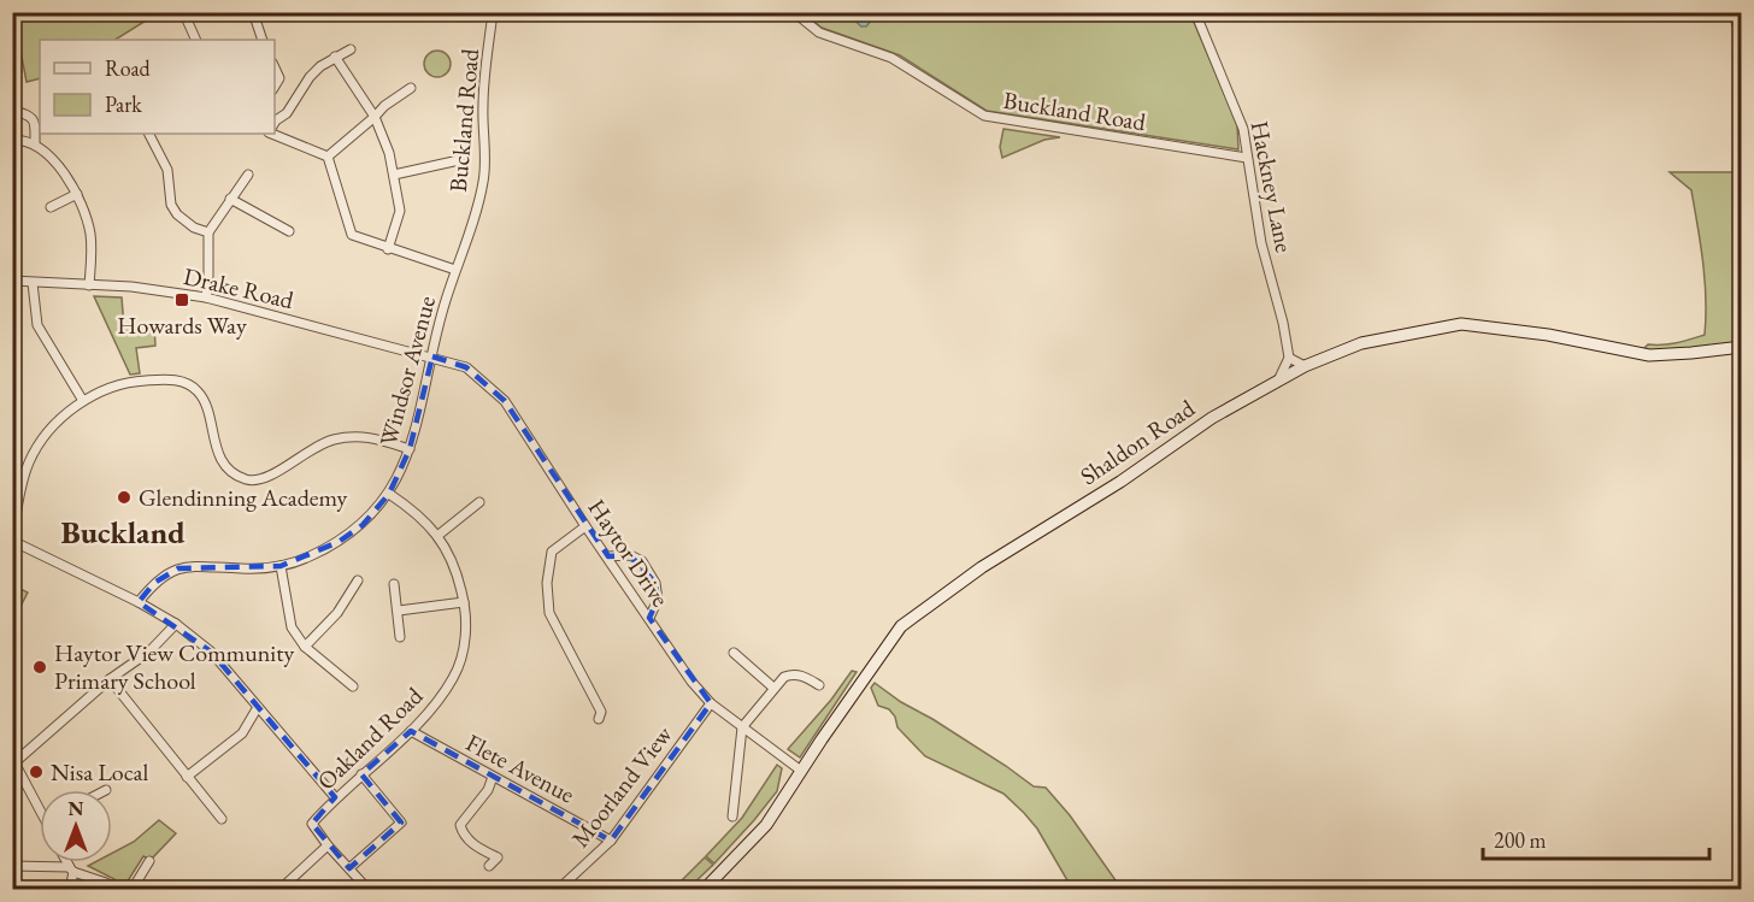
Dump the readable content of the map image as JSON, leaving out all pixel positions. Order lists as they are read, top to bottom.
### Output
{
  "streets": {
    "street": [
      "Buckland Road",
      "Hackney Lane",
      "Drake Road",
      "Windsor Avenue",
      "Shaldon Road",
      "Haytor Drive",
      "Oakland Road",
      "Flete Avenue",
      "Moorland View"
    ]
  },
  "crossings": [
    ["Buckland Road", "Hackney Lane"],
    ["Buckland Road", "Windsor Avenue"],
    ["Drake Road", "Windsor Avenue"],
    ["Drake Road", "Haytor Drive"],
    ["Windsor Avenue", "Haytor Drive"],
    ["Windsor Avenue", "Oakland Road"],
    ["Shaldon Road", "Haytor Drive"],
    ["Haytor Drive", "Moorland View"],
    ["Oakland Road", "Flete Avenue"],
    ["Flete Avenue", "Moorland View"]
  ],
  "districts": ["Buckland"],
  "places": {
    "transit": ["Howards Way"],
    "other": ["Glendinning Academy", "Haytor View Community Primary School", "Nisa Local"]
  },
  "legend": ["Road", "Park"],
  "scale_bar": "200 m",
  "north": "top"
}
